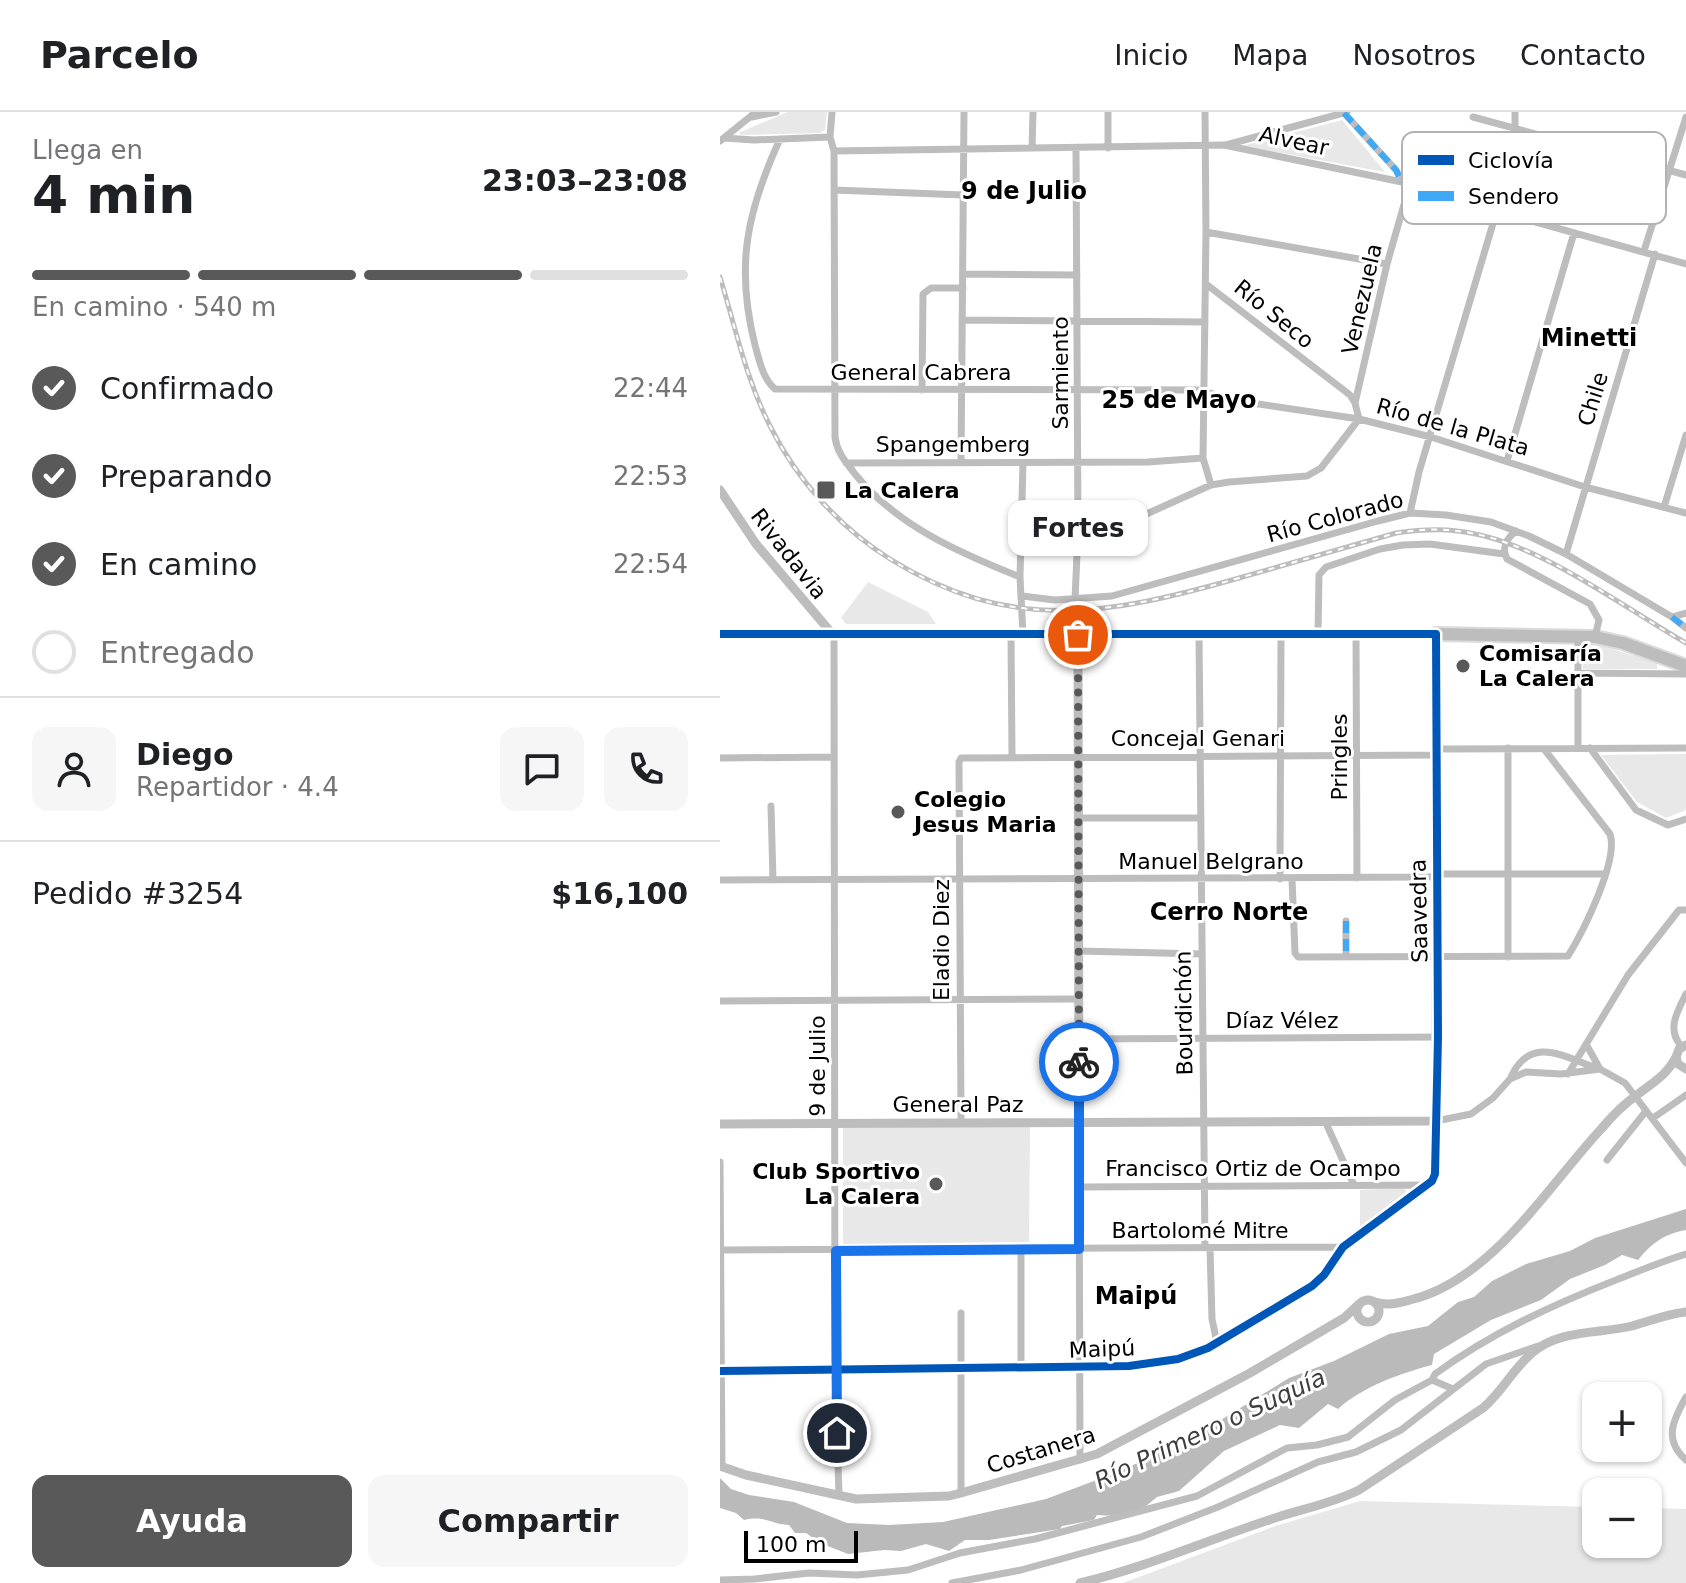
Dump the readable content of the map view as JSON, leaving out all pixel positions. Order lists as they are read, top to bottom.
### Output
{
  "streets": {
    "street": [
      "Alvear",
      "Venezuela",
      "Río Seco",
      "General Cabrera",
      "Sarmiento",
      "Chile",
      "Río de la Plata",
      "Spangemberg",
      "Río Colorado",
      "Rivadavia",
      "Concejal Genari",
      "Pringles",
      "Manuel Belgrano",
      "Saavedra",
      "Eladio Diez",
      "Bourdichón",
      "Díaz Vélez",
      "9 de Julio",
      "General Paz",
      "Francisco Ortiz de Ocampo",
      "Bartolomé Mitre",
      "Maipú",
      "Costanera"
    ]
  },
  "crossings": [
    ["Alvear", "Sarmiento"],
    ["Alvear", "Chile"],
    ["Venezuela", "Río Seco"],
    ["Venezuela", "Río de la Plata"],
    ["General Cabrera", "Sarmiento"],
    ["General Cabrera", "Río de la Plata"],
    ["Sarmiento", "Spangemberg"],
    ["Sarmiento", "Río Colorado"],
    ["Chile", "Río de la Plata"],
    ["Chile", "Río Colorado"],
    ["Rivadavia", "9 de Julio"],
    ["Concejal Genari", "Pringles"],
    ["Concejal Genari", "Saavedra"],
    ["Concejal Genari", "Eladio Diez"],
    ["Concejal Genari", "Bourdichón"],
    ["Pringles", "Manuel Belgrano"],
    ["Manuel Belgrano", "Saavedra"],
    ["Manuel Belgrano", "Eladio Diez"],
    ["Manuel Belgrano", "Bourdichón"],
    ["Manuel Belgrano", "9 de Julio"],
    ["Saavedra", "Díaz Vélez"],
    ["Saavedra", "General Paz"],
    ["Saavedra", "Francisco Ortiz de Ocampo"],
    ["Saavedra", "Maipú"],
    ["Eladio Diez", "General Paz"],
    ["Bourdichón", "Díaz Vélez"],
    ["Bourdichón", "General Paz"],
    ["Bourdichón", "Francisco Ortiz de Ocampo"],
    ["Bourdichón", "Bartolomé Mitre"],
    ["Bourdichón", "Maipú"],
    ["9 de Julio", "General Paz"],
    ["9 de Julio", "Bartolomé Mitre"],
    ["9 de Julio", "Maipú"],
    ["9 de Julio", "Costanera"],
    ["Francisco Ortiz de Ocampo", "Maipú"],
    ["Bartolomé Mitre", "Maipú"]
  ],
  "districts": [
    "9 de Julio",
    "Minetti",
    "25 de Mayo",
    "Cerro Norte",
    "Maipú"
  ],
  "water": ["Río Primero o Suquía"],
  "places": {
    "transit": ["La Calera"],
    "other": [
      "Fortes",
      "Comisaría La Calera",
      "Colegio Jesus Maria",
      "Club Sportivo La Calera"
    ]
  },
  "legend": ["Ciclovía", "Sendero"],
  "scale_bar": "100 m",
  "page": {
    "header": "Parcelo",
    "nav": [
      "Inicio",
      "Mapa",
      "Nosotros",
      "Contacto"
    ],
    "heading": ["4 min", "Llega en", "23:03–23:08"],
    "panel": [
      "Diego",
      "Repartidor · 4.4",
      "Pedido #3254",
      "$16,100"
    ],
    "bar": "En camino · 540 m",
    "list": [
      ["Confirmado", "22:44"],
      ["Preparando", "22:53"],
      ["En camino", "22:54"],
      "Entregado"
    ],
    "bubble": "Fortes",
    "map_buttons": ["+", "−"],
    "buttons": ["Ayuda", "Compartir"],
    "scale": "100 m"
  }
}
